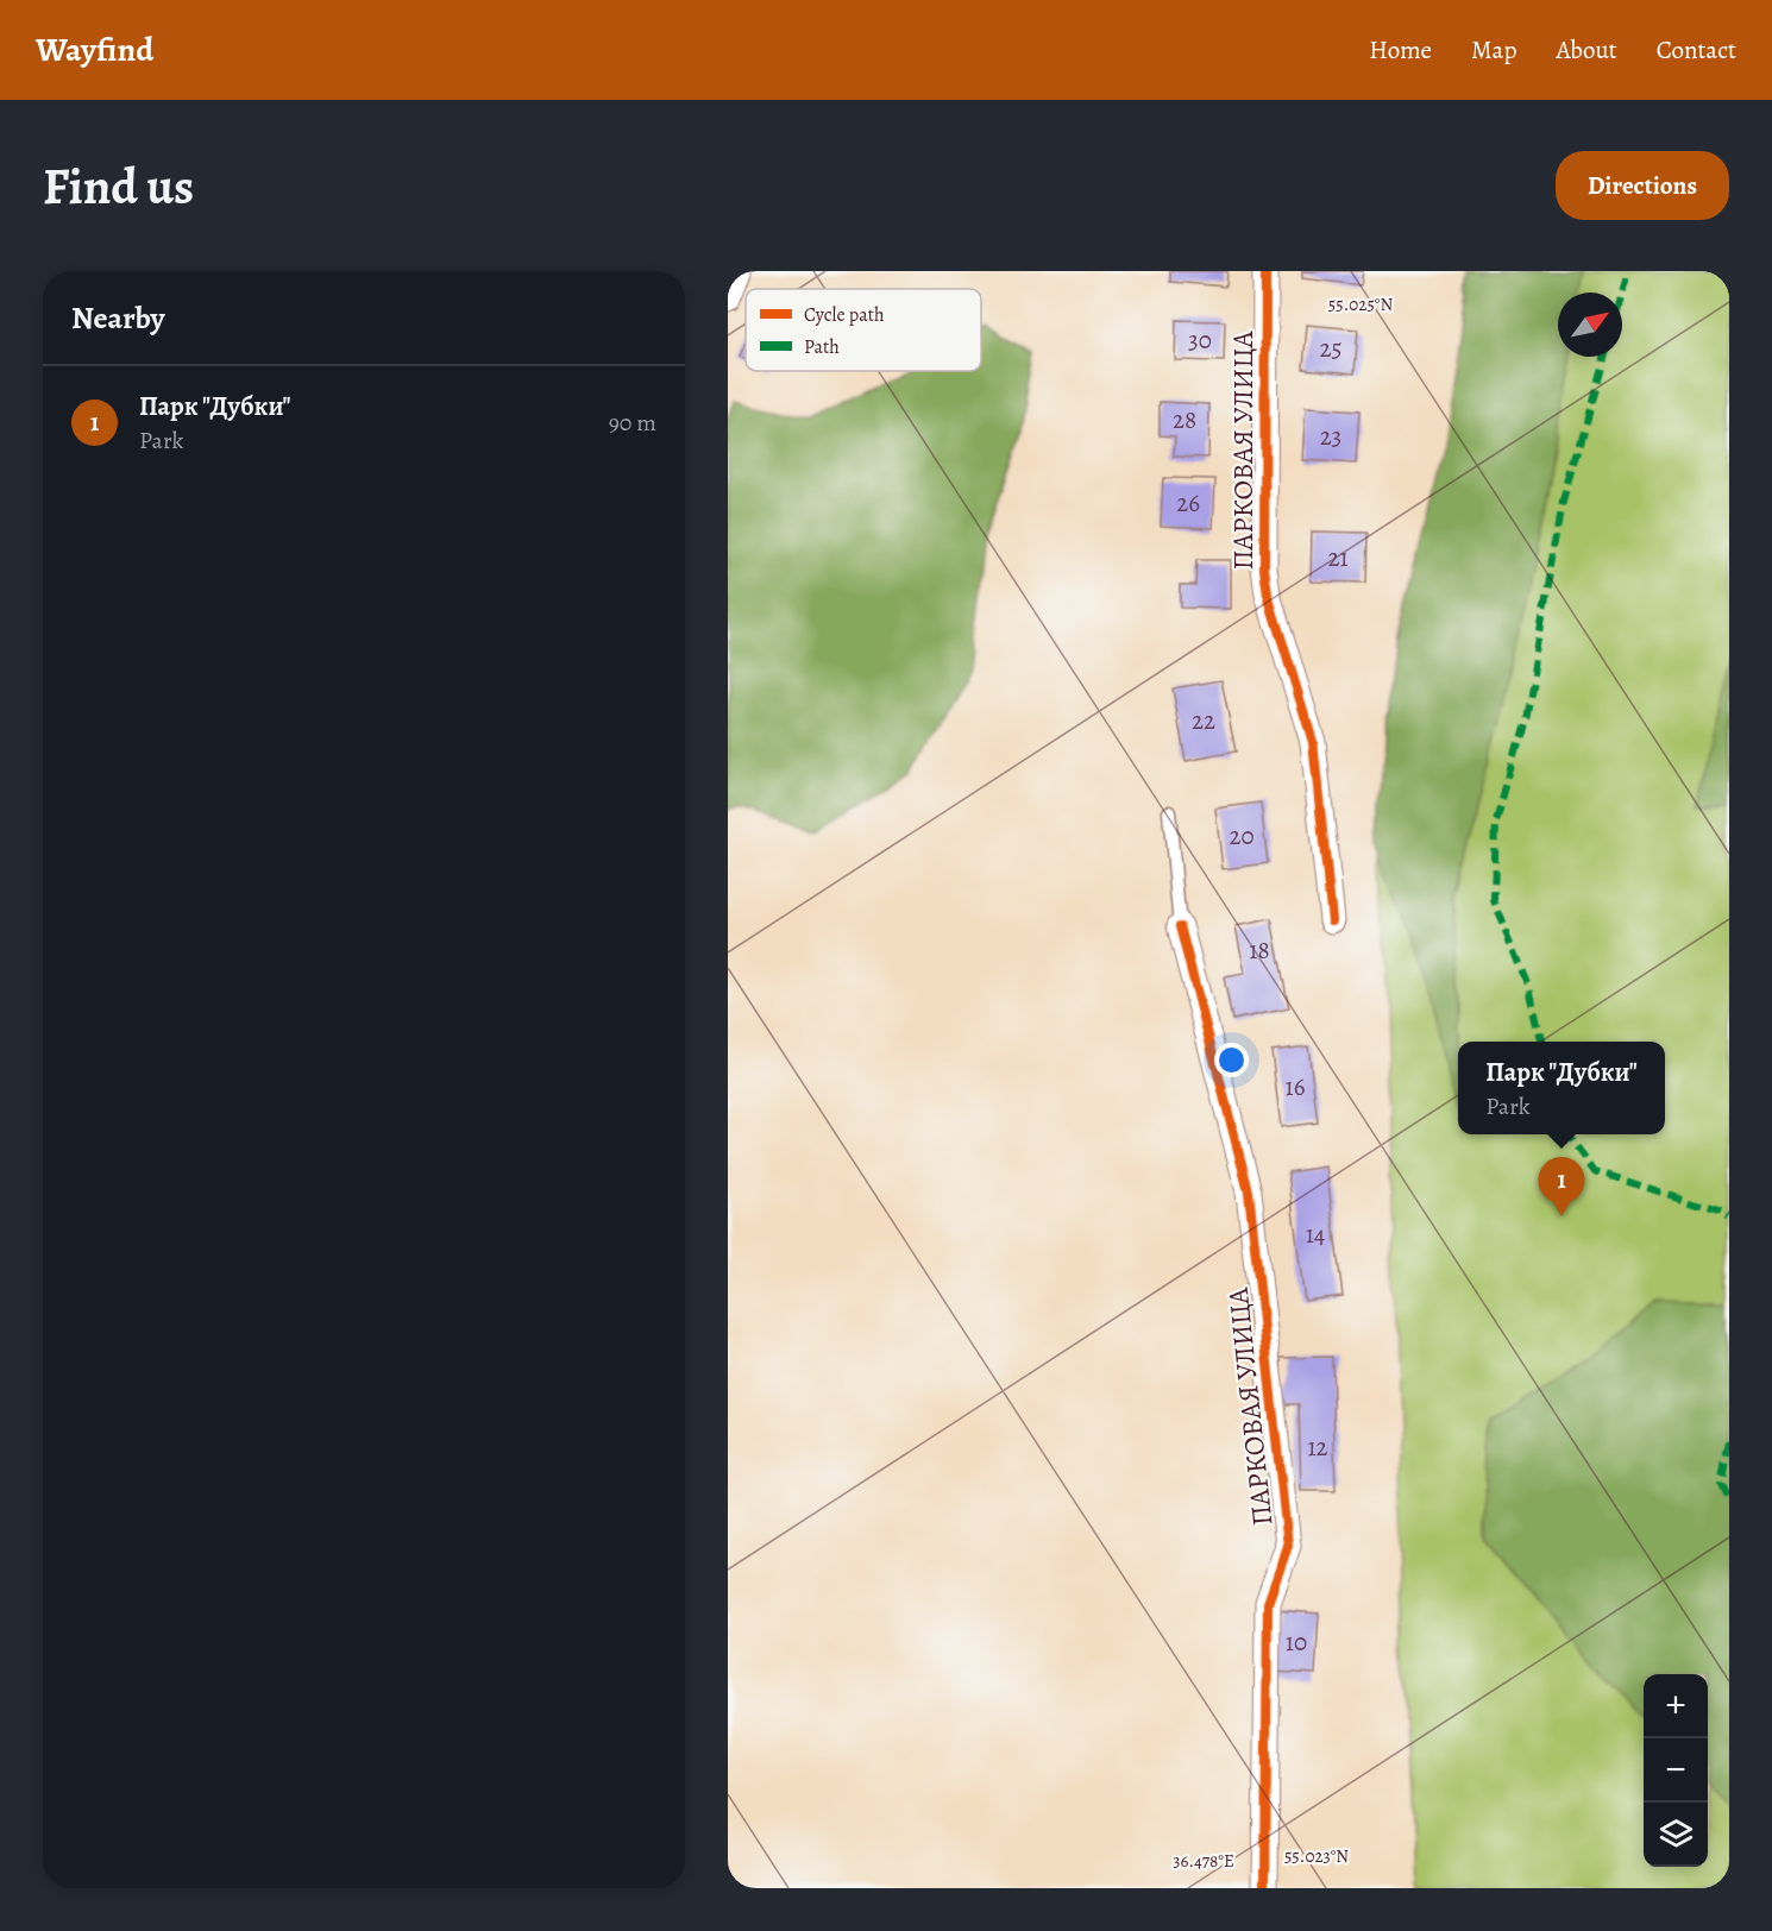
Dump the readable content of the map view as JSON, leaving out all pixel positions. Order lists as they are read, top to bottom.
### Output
{
  "streets": {
    "street": ["ПАРКОВАЯ УЛИЦА"]
  },
  "house_numbers": [
    "30",
    "25",
    "28",
    "23",
    "26",
    "21",
    "22",
    "20",
    "18",
    "16",
    "14",
    "12",
    "10"
  ],
  "legend": ["Cycle path", "Path"],
  "north": "top right",
  "page": {
    "header": "Wayfind",
    "nav": [
      "Home",
      "Map",
      "About",
      "Contact"
    ],
    "buttons": "Directions",
    "title": "Find us",
    "heading": "Nearby",
    "list": [
      {
        "mark": "1",
        "name": "Парк \"Дубки\"",
        "note": "Park",
        "value": "90 m"
      }
    ],
    "popup": ["Парк \"Дубки\"", "Park"],
    "pins": "1",
    "map_buttons": ["+", "−"]
  },
  "coordinates": ["55.025°N", "55.023°N", "36.478°E"]
}
